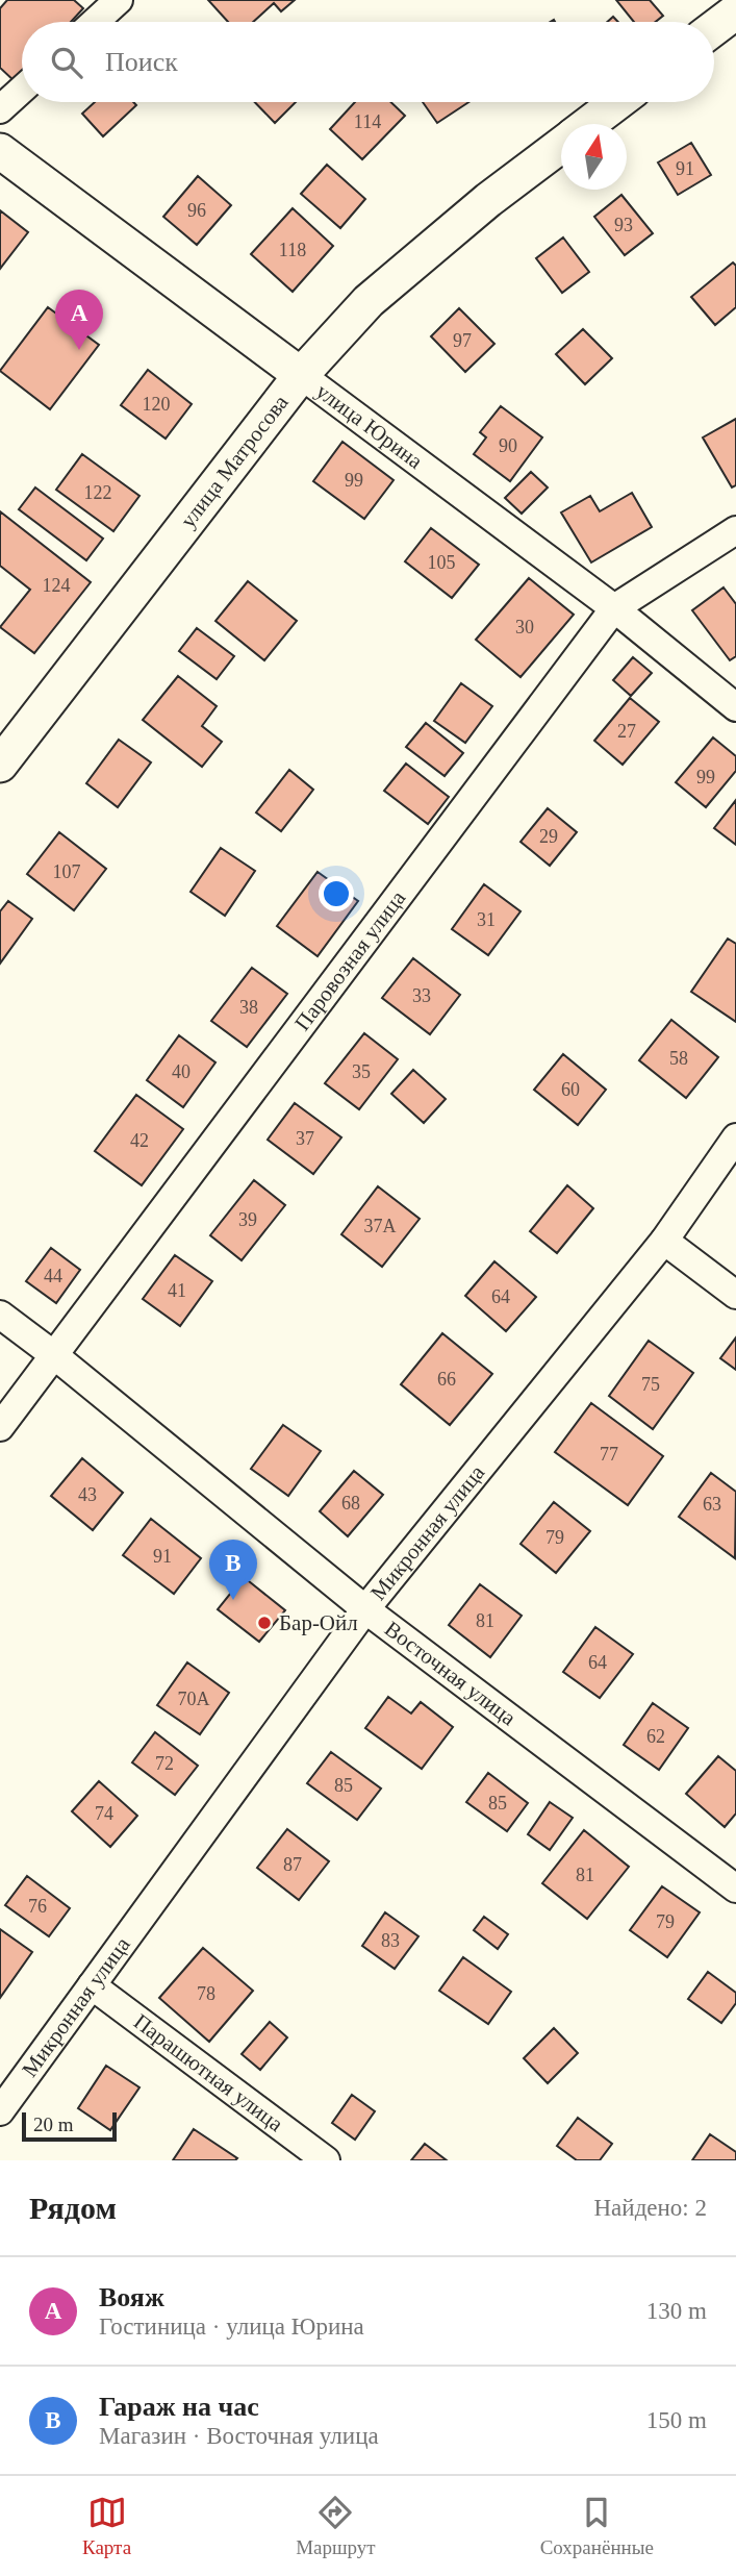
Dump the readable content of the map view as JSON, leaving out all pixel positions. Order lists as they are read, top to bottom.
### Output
{
  "streets": {
    "street": [
      "улица Юрина",
      "улица Матросова",
      "Паровозная улица",
      "Микронная улица",
      "Восточная улица",
      "Парашютная улица"
    ]
  },
  "crossings": [
    ["улица Юрина", "улица Матросова"],
    ["улица Юрина", "Паровозная улица"],
    ["Паровозная улица", "Восточная улица"],
    ["Микронная улица", "Восточная улица"],
    ["Микронная улица", "Парашютная улица"]
  ],
  "places": ["Бар-Ойл"],
  "house_numbers": [
    "114",
    "91",
    "96",
    "93",
    "118",
    "97",
    "120",
    "90",
    "99",
    "122",
    "105",
    "124",
    "30",
    "27",
    "99",
    "29",
    "107",
    "31",
    "33",
    "38",
    "58",
    "40",
    "35",
    "60",
    "37",
    "42",
    "39",
    "37А",
    "44",
    "41",
    "64",
    "66",
    "75",
    "77",
    "43",
    "68",
    "63",
    "79",
    "91",
    "81",
    "64",
    "70А",
    "62",
    "72",
    "85",
    "85",
    "74",
    "87",
    "81",
    "76",
    "79",
    "83",
    "78"
  ],
  "scale_bar": "20 m",
  "north": "top",
  "page": {
    "search": "Поиск",
    "pins": ["A", "B"],
    "scale": "20 m",
    "heading": ["Рядом", "Найдено: 2"],
    "list": [
      {
        "mark": "A",
        "name": "Вояж",
        "note": "Гостиница · улица Юрина",
        "value": "130 m"
      },
      {
        "mark": "B",
        "name": "Гараж на час",
        "note": "Магазин · Восточная улица",
        "value": "150 m"
      }
    ],
    "nav": ["Карта", "Маршрут", "Сохранённые"]
  }
}
